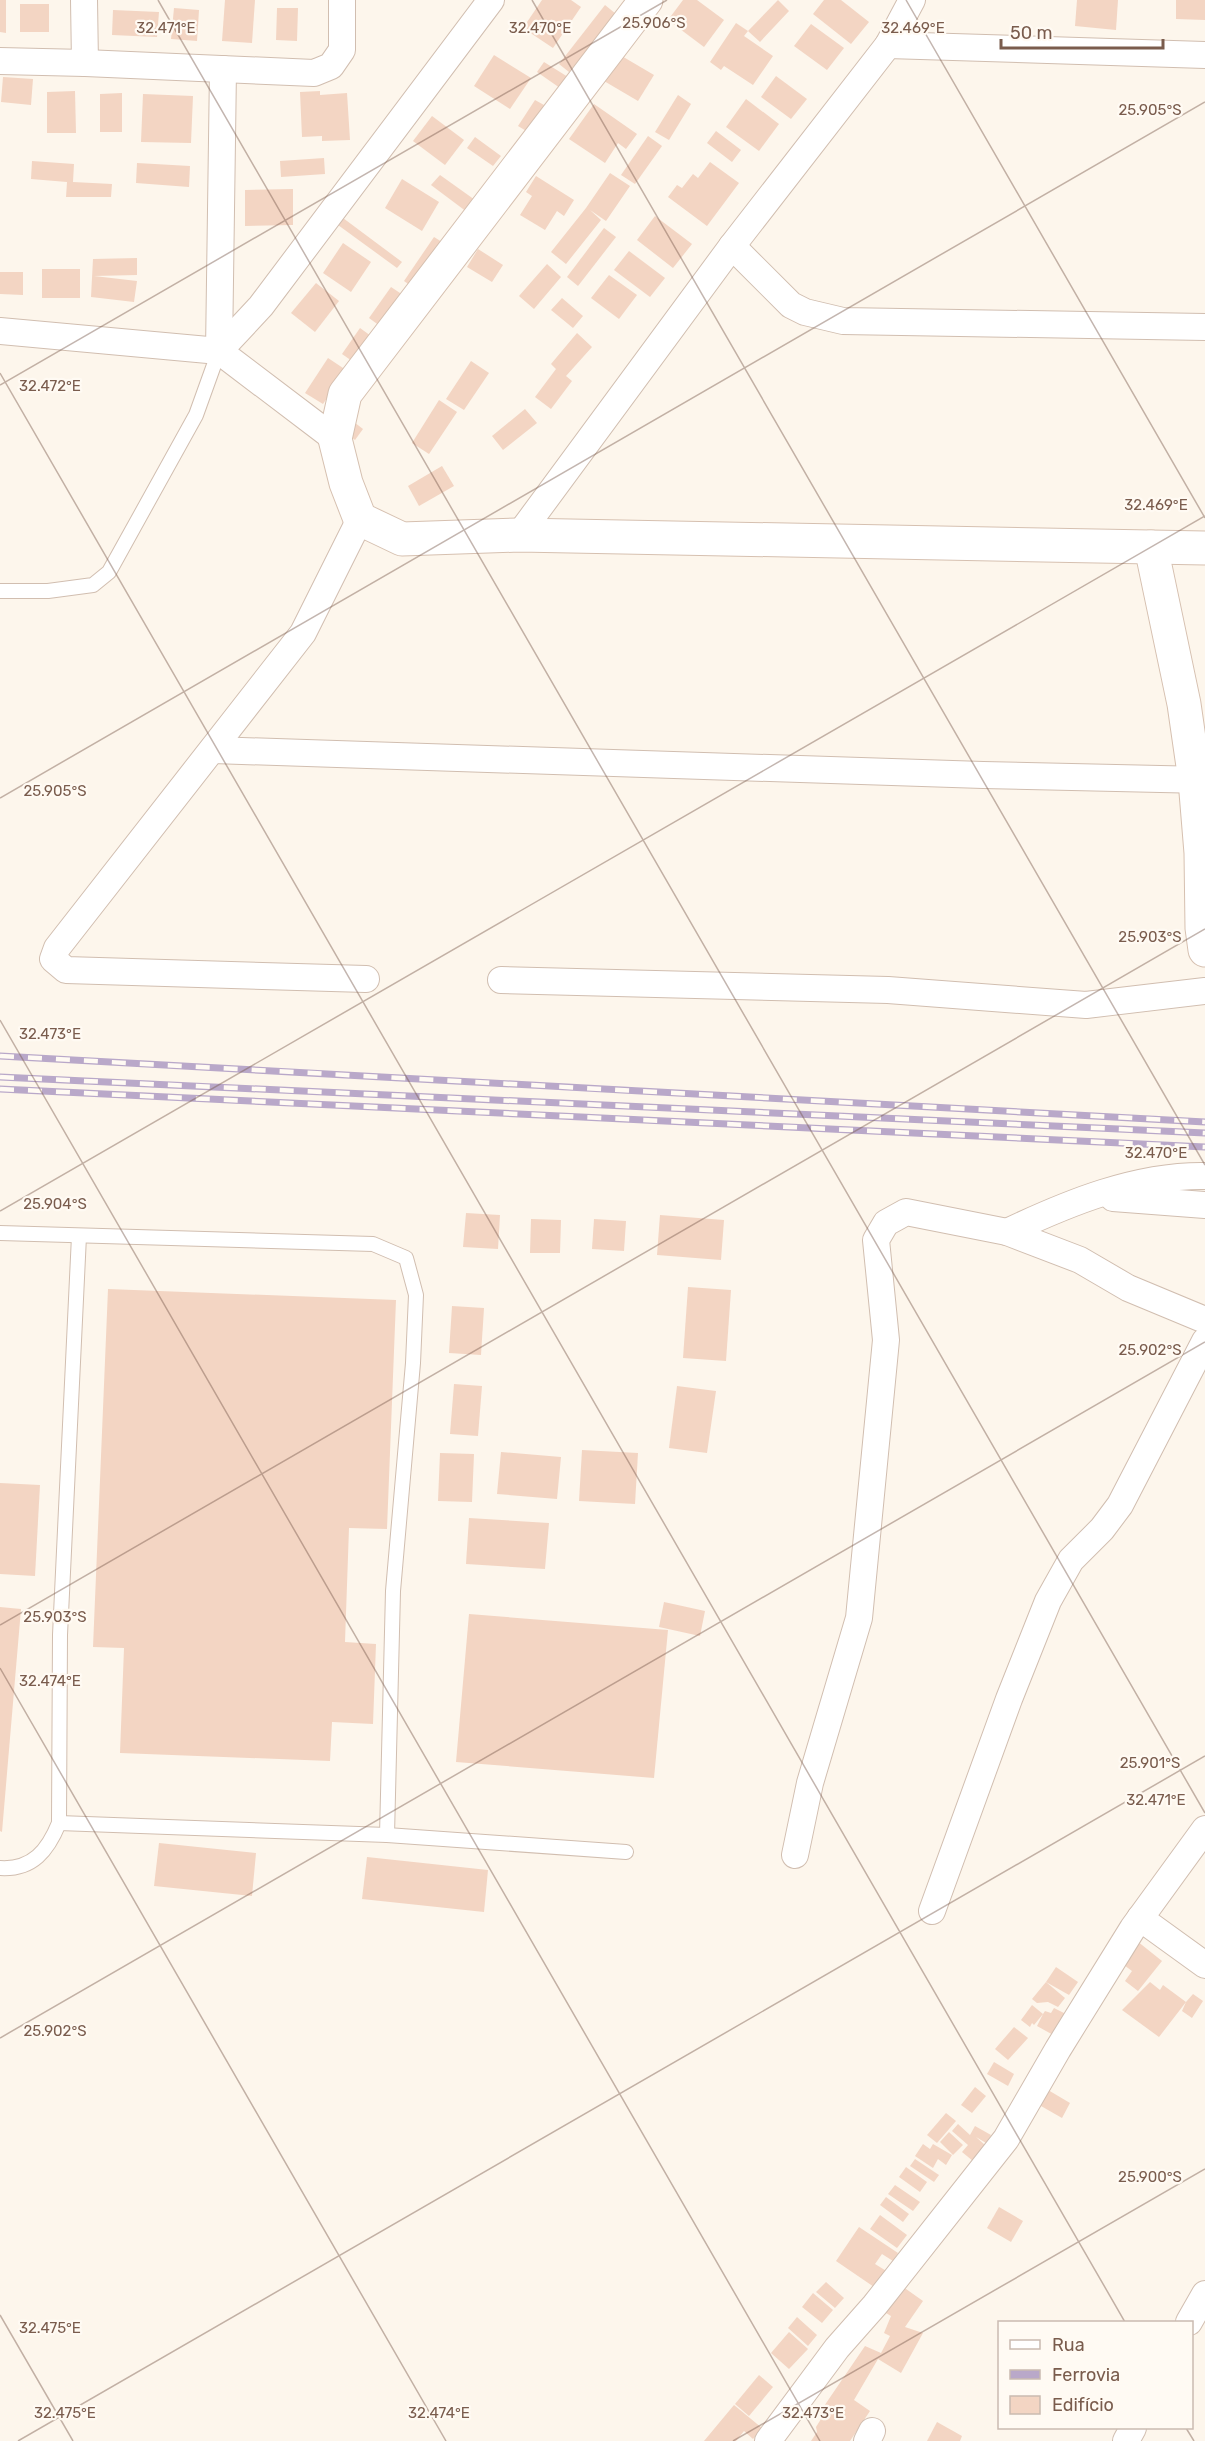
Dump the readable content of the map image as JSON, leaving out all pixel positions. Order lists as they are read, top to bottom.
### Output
{
  "legend": ["Rua", "Ferrovia", "Edifício"],
  "scale_bar": "50 m",
  "coordinates": [
    "25.906°S",
    "32.471°E",
    "32.470°E",
    "32.469°E",
    "25.905°S",
    "32.472°E",
    "25.903°S",
    "32.473°E",
    "25.904°S",
    "25.902°S",
    "32.474°E",
    "25.901°S",
    "25.900°S",
    "32.475°E"
  ]
}
